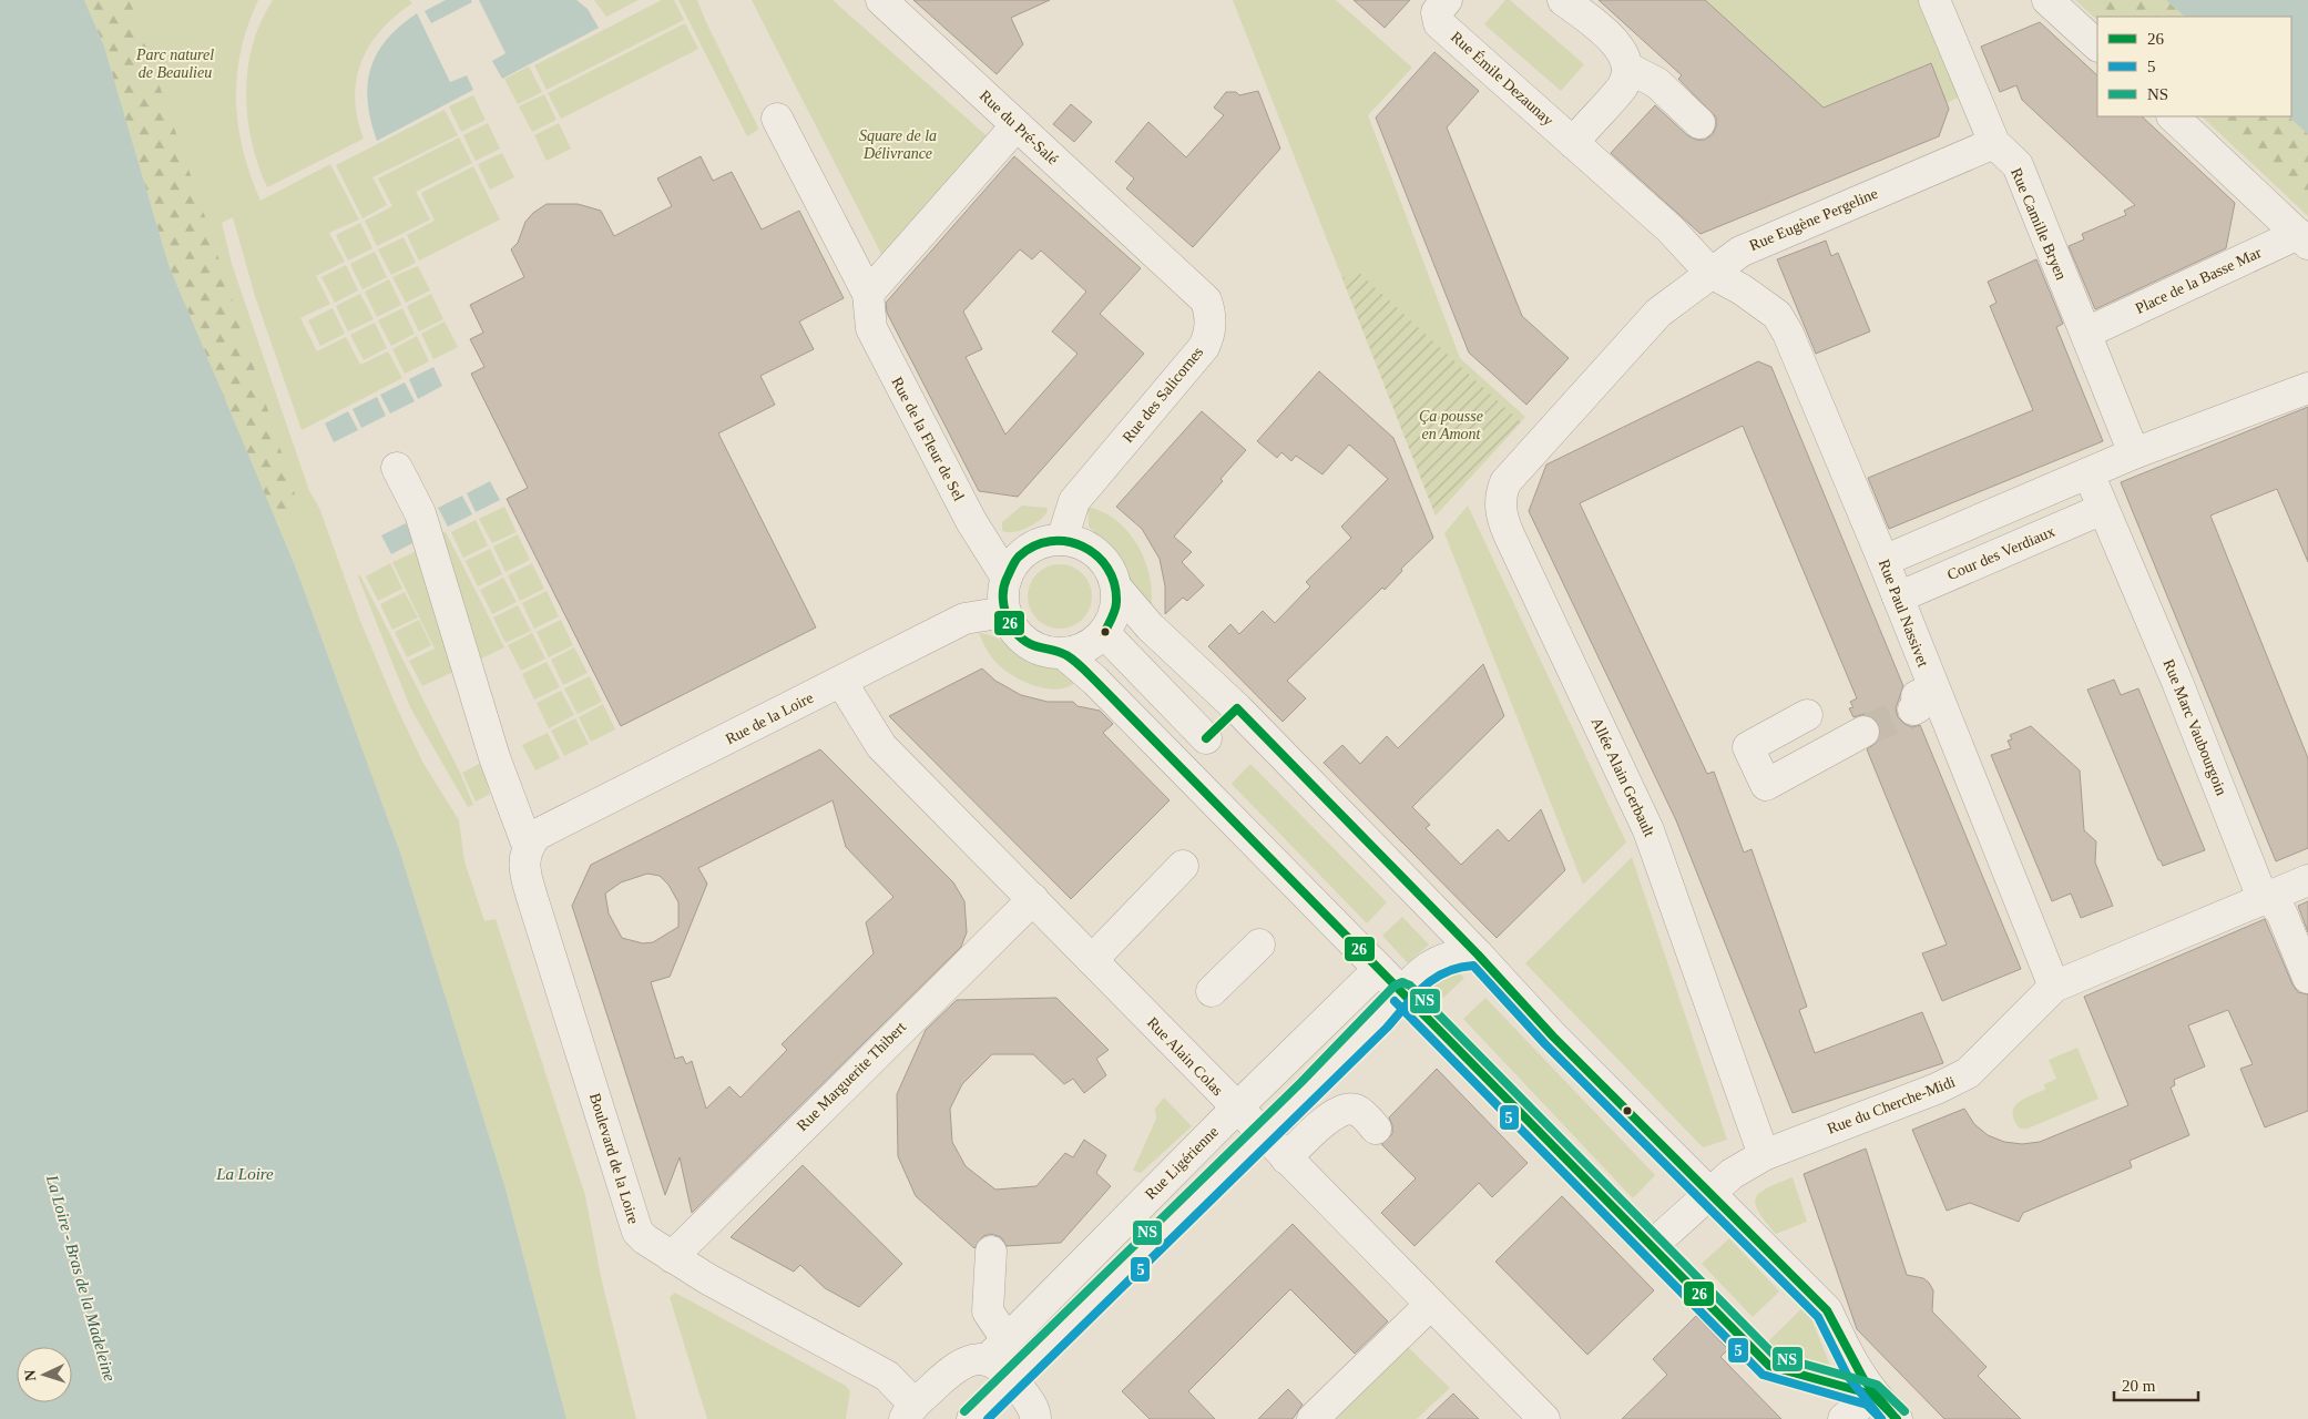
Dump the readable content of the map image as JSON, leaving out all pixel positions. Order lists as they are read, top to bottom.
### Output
{
  "streets": {
    "street": [
      "Rue Émile Dezaunay",
      "Rue du Pré-Salé",
      "Rue Eugène Pergeline",
      "Rue Camille Bryen",
      "Place de la Basse Mar",
      "Rue des Salicornes",
      "Rue de la Fleur de Sel",
      "Cour des Verdiaux",
      "Rue Paul Nassivet",
      "Rue de la Loire",
      "Rue Marc Vaubourgoin",
      "Allée Alain Gerbault",
      "Rue Alain Colas",
      "Rue Marguerite Thibert",
      "Rue du Cherche-Midi",
      "Boulevard de la Loire",
      "Rue Ligérienne"
    ]
  },
  "crossings": [
    ["Rue Émile Dezaunay", "Rue Eugène Pergeline"],
    ["Rue Émile Dezaunay", "Rue Paul Nassivet"],
    ["Rue du Pré-Salé", "Rue des Salicornes"],
    ["Rue Eugène Pergeline", "Rue Camille Bryen"],
    ["Rue Eugène Pergeline", "Rue Paul Nassivet"],
    ["Rue Eugène Pergeline", "Allée Alain Gerbault"],
    ["Rue des Salicornes", "Rue de la Fleur de Sel"],
    ["Rue des Salicornes", "Rue de la Loire"],
    ["Rue de la Fleur de Sel", "Rue de la Loire"],
    ["Cour des Verdiaux", "Rue Paul Nassivet"],
    ["Cour des Verdiaux", "Rue Marc Vaubourgoin"],
    ["Rue Paul Nassivet", "Rue du Cherche-Midi"],
    ["Rue de la Loire", "Rue Alain Colas"],
    ["Rue de la Loire", "Boulevard de la Loire"],
    ["Rue Marc Vaubourgoin", "Rue du Cherche-Midi"],
    ["Allée Alain Gerbault", "Rue du Cherche-Midi"],
    ["Rue Alain Colas", "Rue Marguerite Thibert"],
    ["Rue Alain Colas", "Rue Ligérienne"],
    ["Rue Marguerite Thibert", "Boulevard de la Loire"]
  ],
  "water": ["La Loire", "La Loire - Bras de la Madeleine"],
  "parks": ["Parc naturel de Beaulieu", "Square de la Délivrance", "Ça pousse en Amont"],
  "lines": ["transit line 26", "transit line 5", "transit line NS"],
  "legend": ["26", "5", "NS"],
  "scale_bar": "20 m",
  "north": "left"
}
